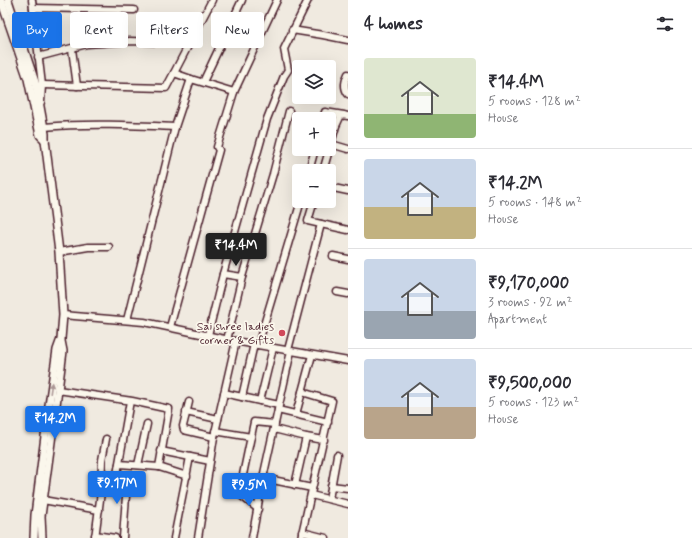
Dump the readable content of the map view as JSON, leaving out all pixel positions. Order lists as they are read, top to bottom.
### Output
{
  "places": ["Sai shree ladies corner & Gifts"],
  "page": {
    "heading": "4 homes",
    "chip": [
      "Buy",
      "Rent",
      "Filters",
      "New"
    ],
    "list": [
      {
        "name": "₹14.4M",
        "note": "5 rooms · 128 m² · House"
      },
      {
        "name": "₹14.2M",
        "note": "5 rooms · 148 m² · House"
      },
      {
        "name": "₹9,170,000",
        "note": "3 rooms · 92 m² · Apartment"
      },
      {
        "name": "₹9,500,000",
        "note": "5 rooms · 123 m² · House"
      }
    ],
    "map_buttons": ["+", "−"],
    "price": [
      "₹14.4M",
      "₹14.2M",
      "₹9.17M",
      "₹9.5M"
    ]
  }
}
